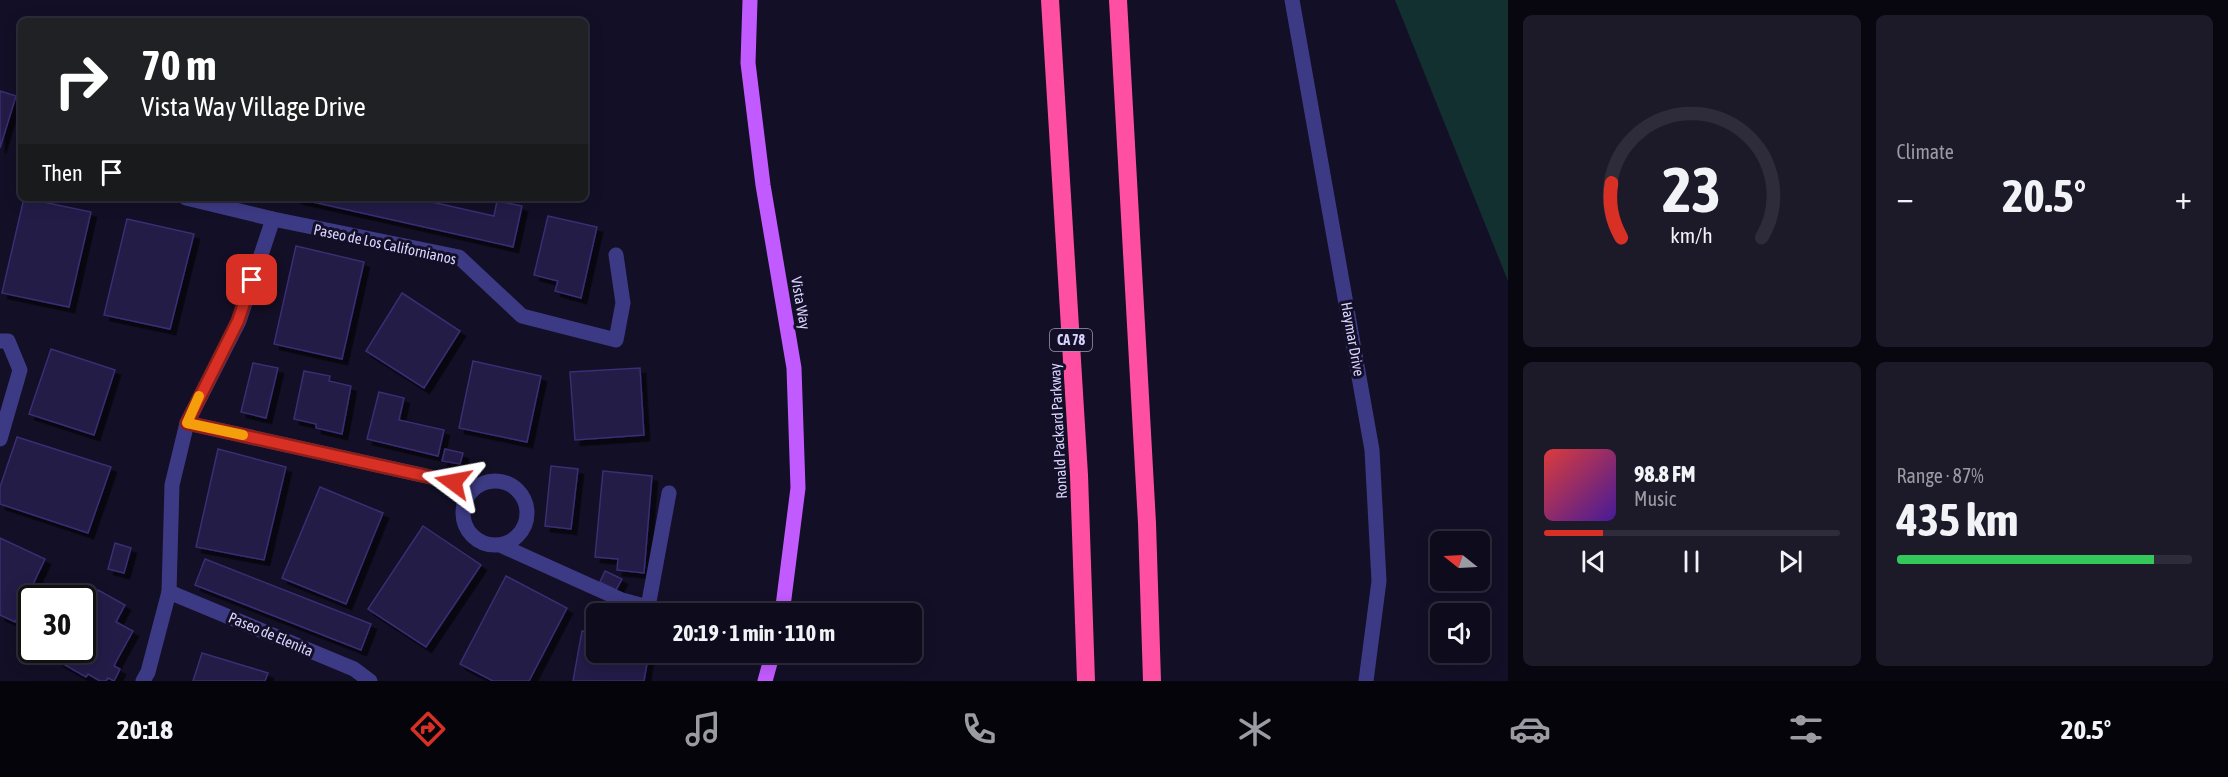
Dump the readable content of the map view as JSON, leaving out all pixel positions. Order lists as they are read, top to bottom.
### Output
{
  "streets": {
    "highway": ["CA 78", "Ronald Packard Parkway"],
    "main road": ["Vista Way"],
    "street": ["Paseo de Los Californianos", "Haymar Drive", "Paseo de Elenita"]
  },
  "north": "left",
  "page": {
    "tile": [
      "Climate",
      ["Range · 87%", "435 km"]
    ],
    "turn": ["70 m", "Vista Way Village Drive"],
    "then": "Then",
    "heat": ["−", "20.5°", "+"],
    "song": ["98.8 FM", "Music"],
    "limit": "30",
    "trip": "20:19 · 1 min · 110 m",
    "tabs": ["20:18", "20.5°"],
    "gauge": ["23", "km/h"]
  }
}
